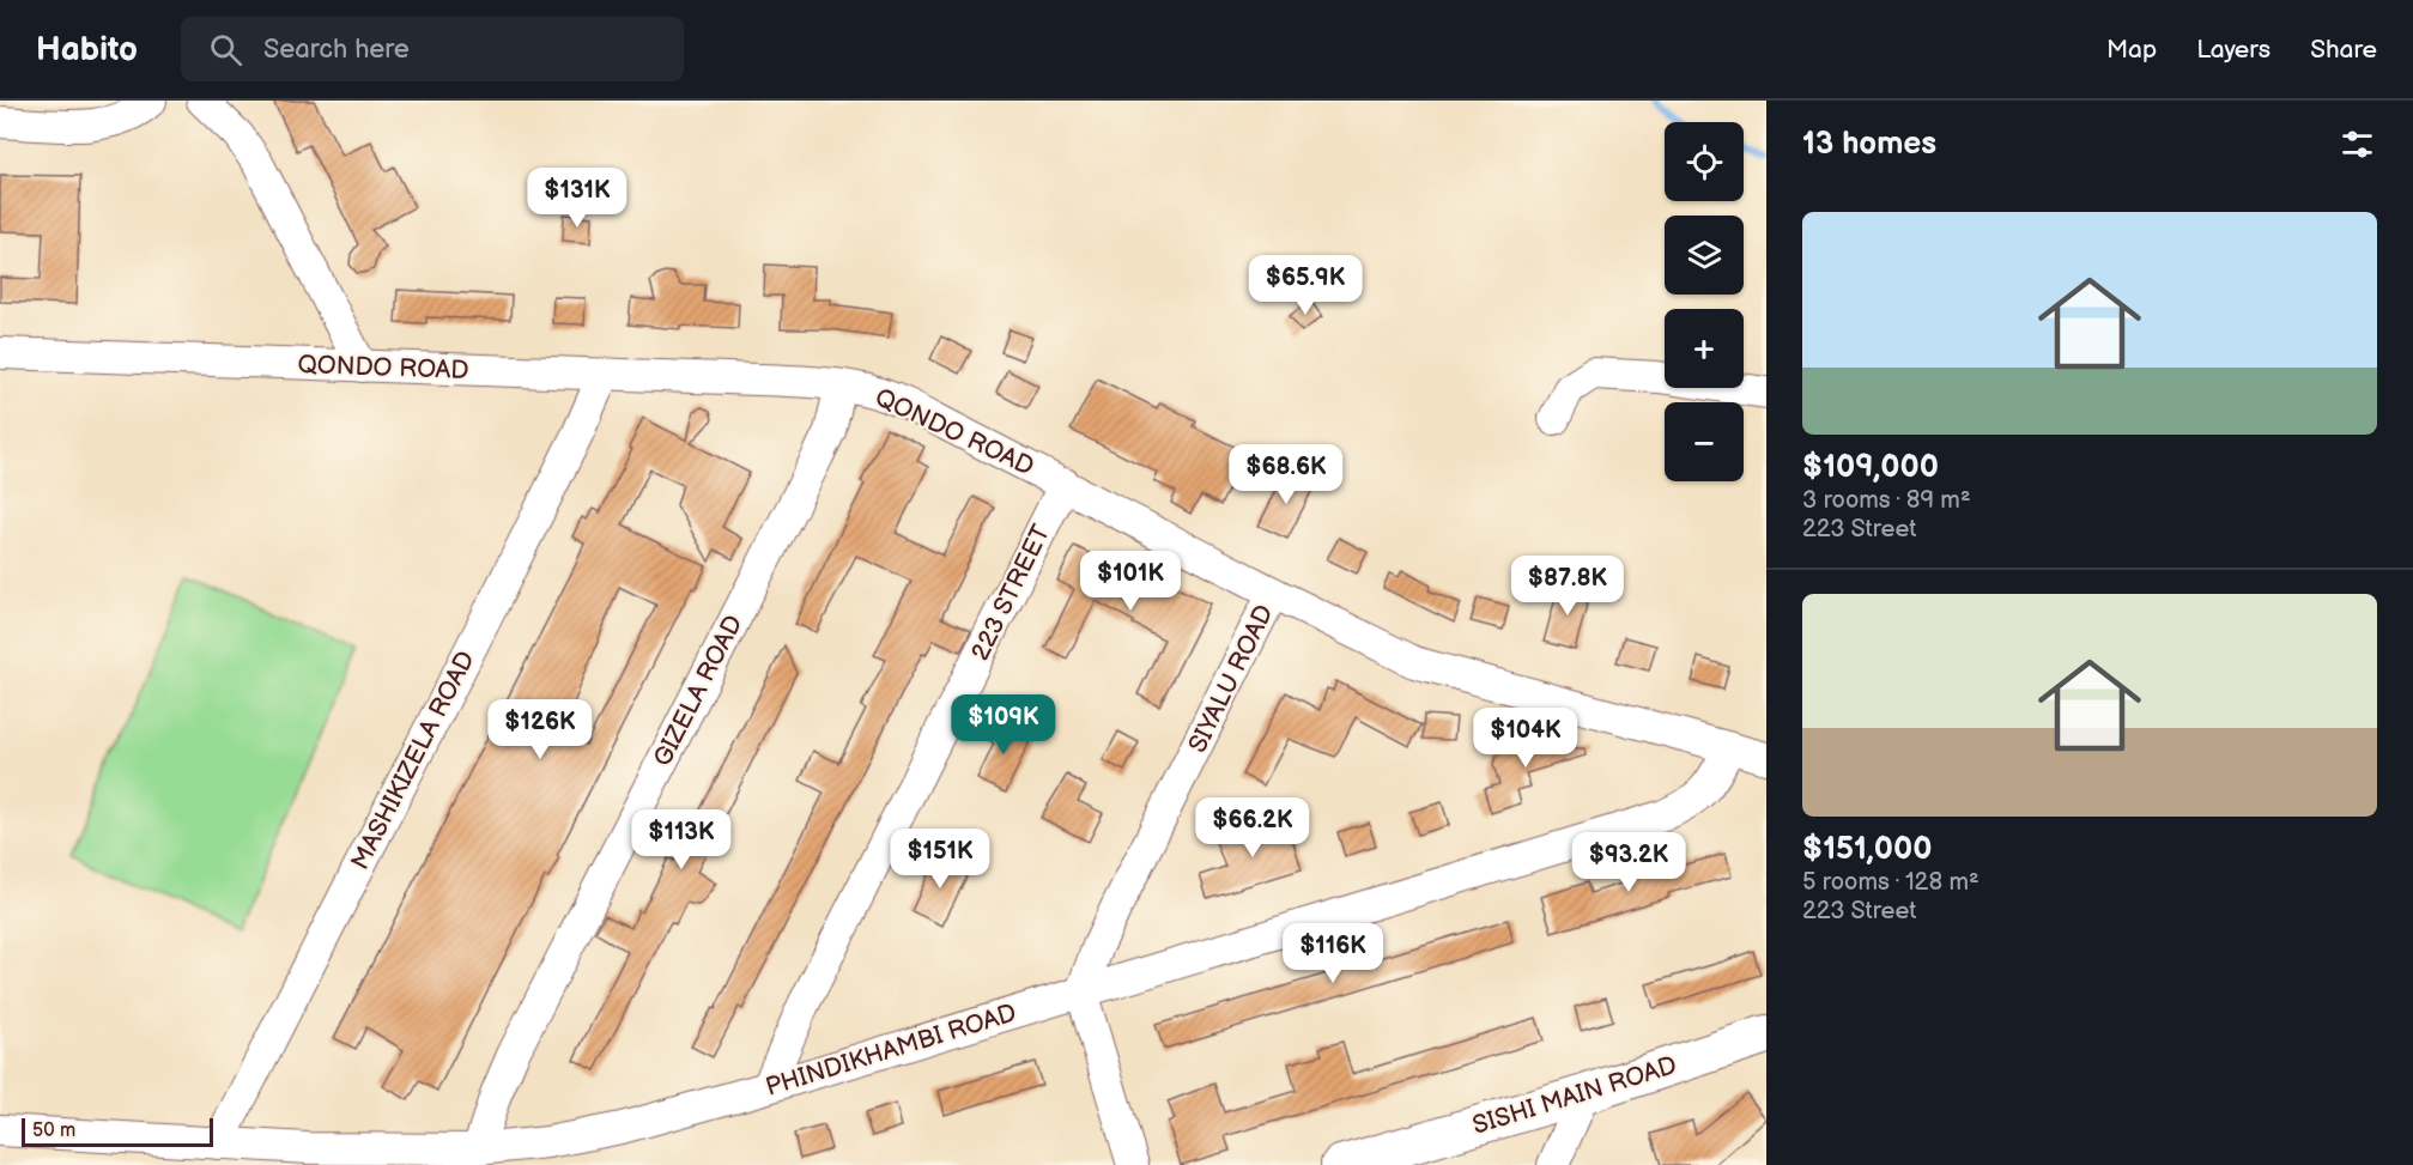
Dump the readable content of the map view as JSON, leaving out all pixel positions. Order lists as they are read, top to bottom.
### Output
{
  "streets": {
    "street": [
      "QONDO ROAD",
      "223 STREET",
      "SIYALU ROAD",
      "GIZELA ROAD",
      "MASHIKIZELA ROAD",
      "PHINDIKHAMBI ROAD",
      "SISHI MAIN ROAD"
    ]
  },
  "crossings": [
    ["QONDO ROAD", "223 STREET"],
    ["QONDO ROAD", "SIYALU ROAD"],
    ["QONDO ROAD", "GIZELA ROAD"],
    ["QONDO ROAD", "MASHIKIZELA ROAD"],
    ["QONDO ROAD", "PHINDIKHAMBI ROAD"],
    ["223 STREET", "PHINDIKHAMBI ROAD"],
    ["SIYALU ROAD", "PHINDIKHAMBI ROAD"],
    ["GIZELA ROAD", "PHINDIKHAMBI ROAD"],
    ["MASHIKIZELA ROAD", "PHINDIKHAMBI ROAD"]
  ],
  "scale_bar": "50 m",
  "page": {
    "header": "Habito",
    "search": "Search here",
    "nav": ["Map", "Layers", "Share"],
    "heading": "13 homes",
    "map_buttons": ["+", "−"],
    "price": [
      "$131K",
      "$65.9K",
      "$68.6K",
      "$101K",
      "$87.8K",
      "$109K",
      "$126K",
      "$104K",
      "$66.2K",
      "$113K",
      "$151K",
      "$93.2K",
      "$116K"
    ],
    "list": [
      {
        "name": "$109,000",
        "note": "3 rooms · 89 m² · 223 Street"
      },
      {
        "name": "$151,000",
        "note": "5 rooms · 128 m² · 223 Street"
      }
    ],
    "scale": "50 m"
  }
}
